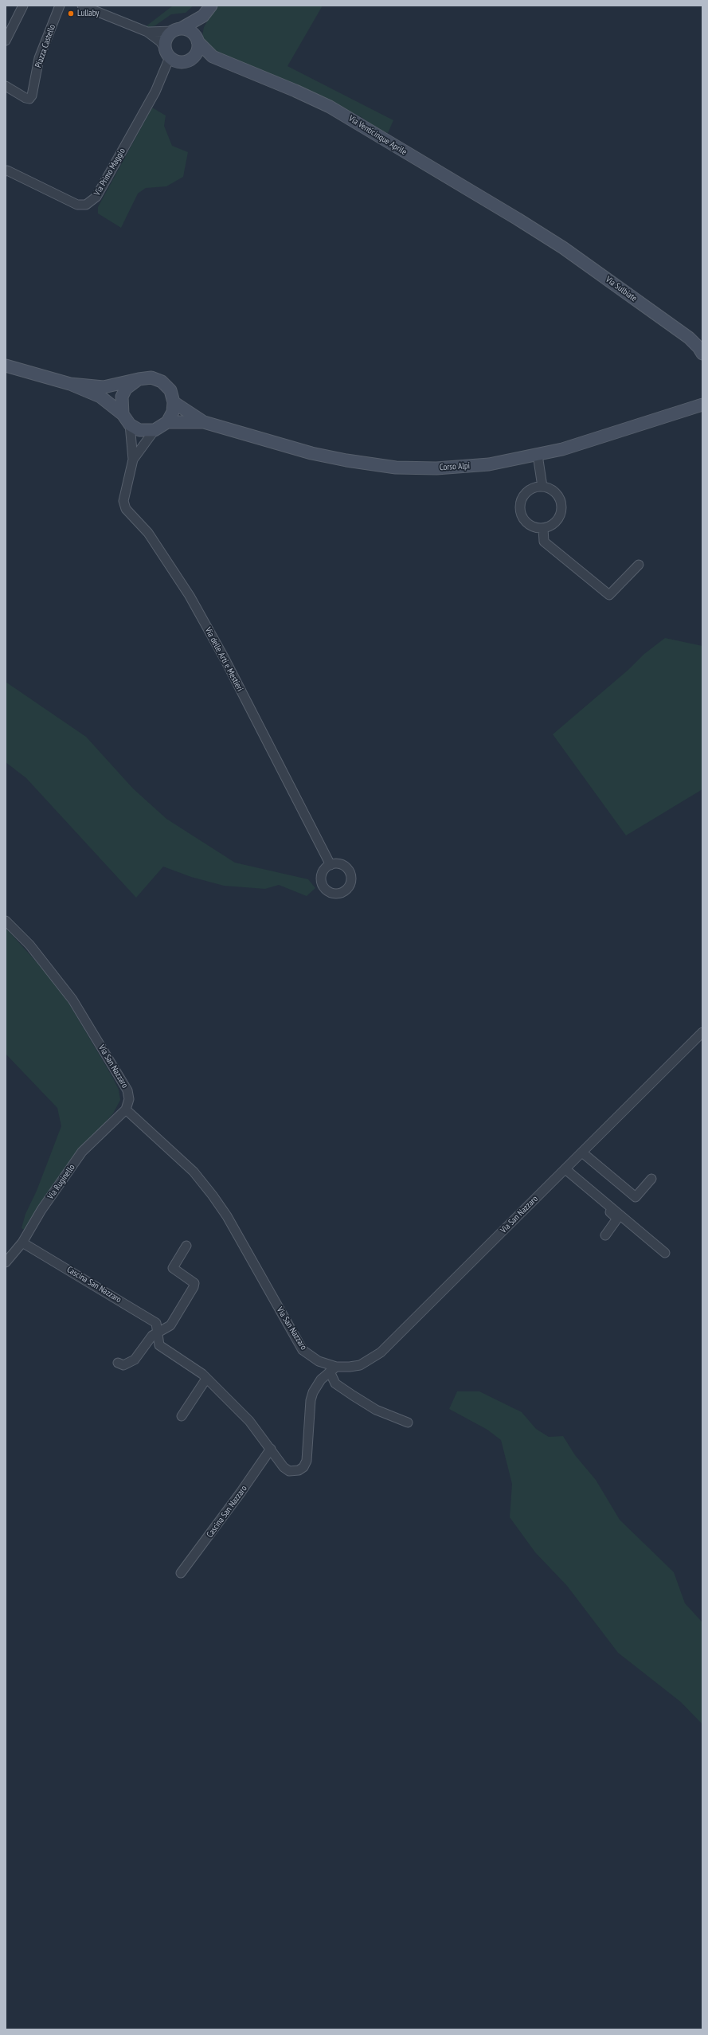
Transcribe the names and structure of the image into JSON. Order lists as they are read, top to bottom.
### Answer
{
  "streets": {
    "main road": ["Via Venticinque Aprile", "Via Sulbiate", "Corso Alpi"],
    "street": [
      "Piazza Castello",
      "Via Primo Maggio",
      "Via delle Arti e Mestieri",
      "Via San Nazzaro",
      "Via Ruginello",
      "Cascina San Nazzaro"
    ]
  },
  "crossings": [
    ["Via Venticinque Aprile", "Via Primo Maggio"],
    ["Via Venticinque Aprile", "Via Sulbiate"],
    ["Corso Alpi", "Via delle Arti e Mestieri"],
    ["Via San Nazzaro", "Via Ruginello"],
    ["Via Ruginello", "Cascina San Nazzaro"]
  ],
  "places": ["Lullaby"]
}
